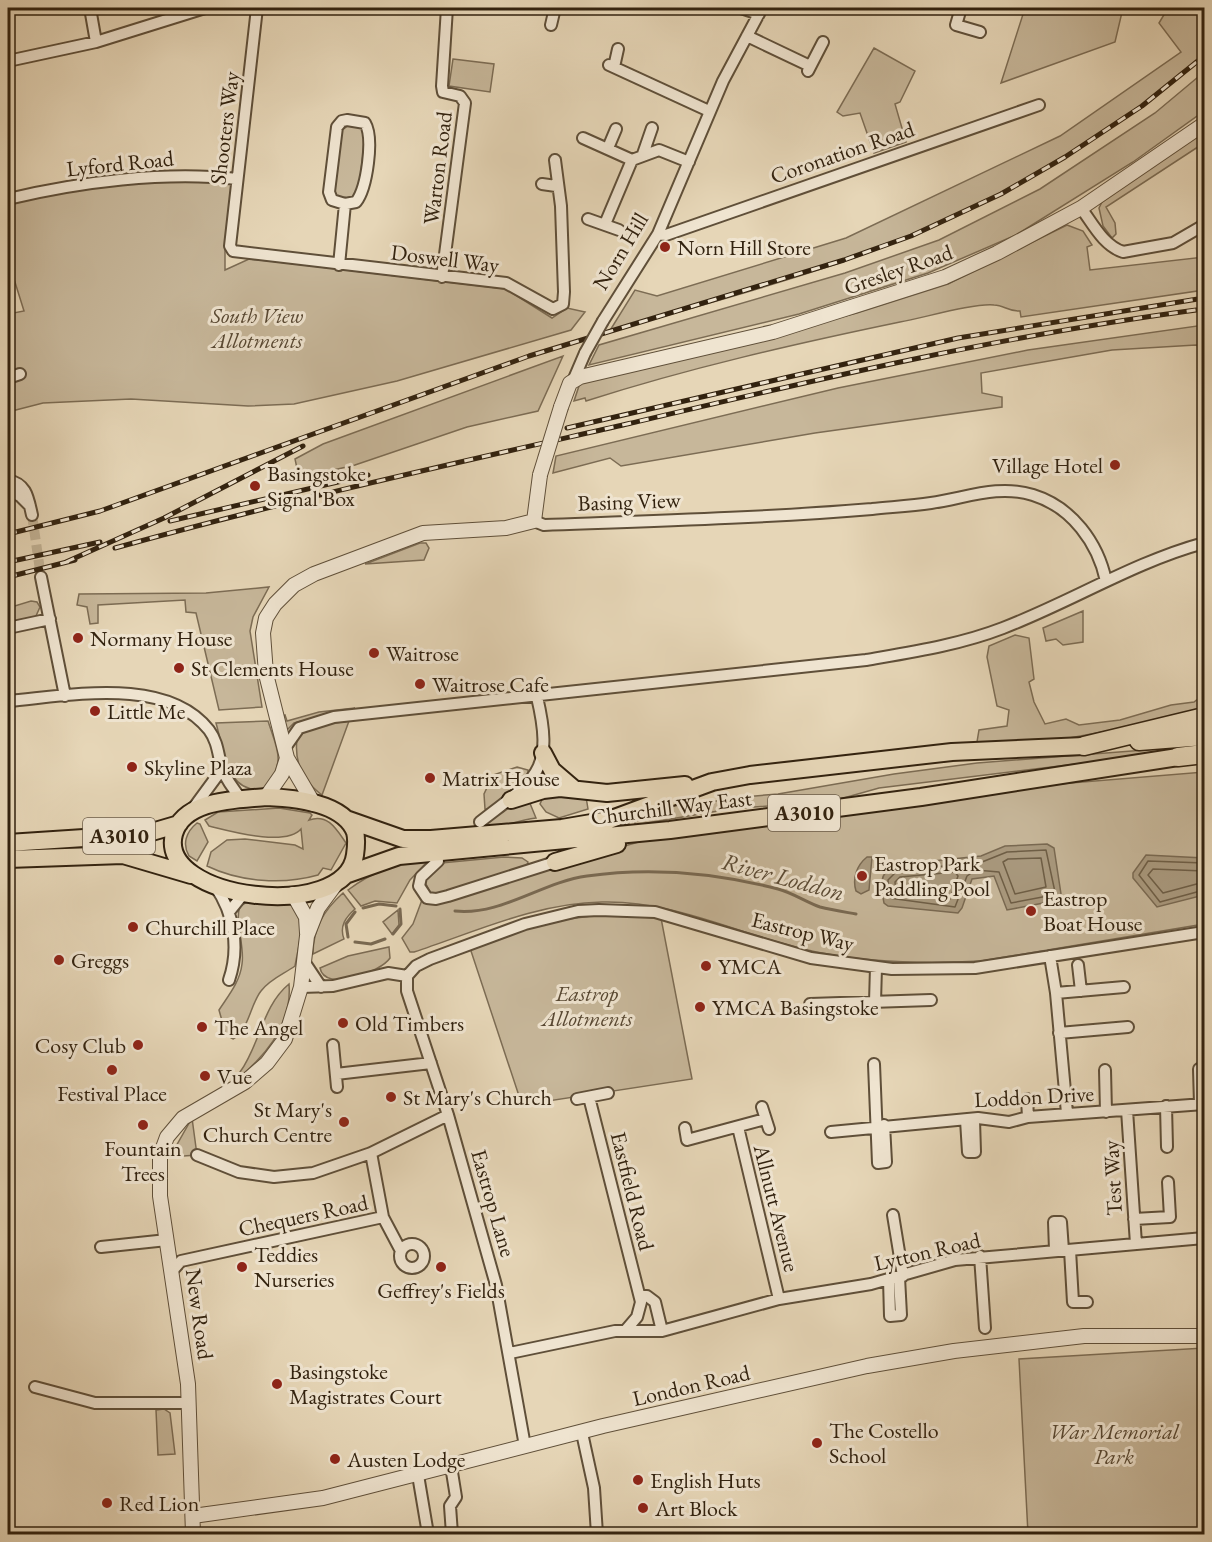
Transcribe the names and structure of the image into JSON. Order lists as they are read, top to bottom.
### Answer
{
  "streets": {
    "main road": ["Churchill Way East", "A3010"],
    "street": [
      "Shooters Way",
      "Coronation Road",
      "Lyford Road",
      "Warton Road",
      "Norn Hill",
      "Doswell Way",
      "Gresley Road",
      "Basing View",
      "Eastrop Way",
      "Loddon Drive",
      "Test Way",
      "Eastfield Road",
      "Eastrop Lane",
      "Allnutt Avenue",
      "Chequers Road",
      "Lytton Road",
      "New Road",
      "London Road"
    ]
  },
  "crossings": [
    ["Shooters Way", "Lyford Road"],
    ["Shooters Way", "Doswell Way"],
    ["Coronation Road", "Norn Hill"],
    ["Warton Road", "Doswell Way"],
    ["Norn Hill", "Gresley Road"],
    ["Norn Hill", "Basing View"],
    ["Basing View", "Churchill Way East"],
    ["Churchill Way East", "A3010"],
    ["Eastrop Way", "Eastrop Lane"],
    ["Loddon Drive", "Test Way"],
    ["Test Way", "Lytton Road"],
    ["Eastfield Road", "Lytton Road"],
    ["Eastrop Lane", "London Road"],
    ["Allnutt Avenue", "Lytton Road"],
    ["Chequers Road", "New Road"],
    ["New Road", "London Road"]
  ],
  "water": ["River Loddon"],
  "parks": ["South View Allotments", "Eastrop Allotments", "War Memorial Park"],
  "places": [
    "Norn Hill Store",
    "Village Hotel",
    "Basingstoke Signal Box",
    "Normany House",
    "Waitrose",
    "St Clements House",
    "Waitrose Cafe",
    "Little Me",
    "Skyline Plaza",
    "Matrix House",
    "Eastrop Park Paddling Pool",
    "Eastrop Boat House",
    "Churchill Place",
    "Greggs",
    "YMCA",
    "YMCA Basingstoke",
    "Old Timbers",
    "The Angel",
    "Cosy Club",
    "Festival Place",
    "Vue",
    "St Mary's Church",
    "St Mary's Church Centre",
    "Fountain Trees",
    "Teddies Nurseries",
    "Geffrey's Fields",
    "Basingstoke Magistrates Court",
    "The Costello School",
    "Austen Lodge",
    "English Huts",
    "Red Lion",
    "Art Block"
  ]
}
